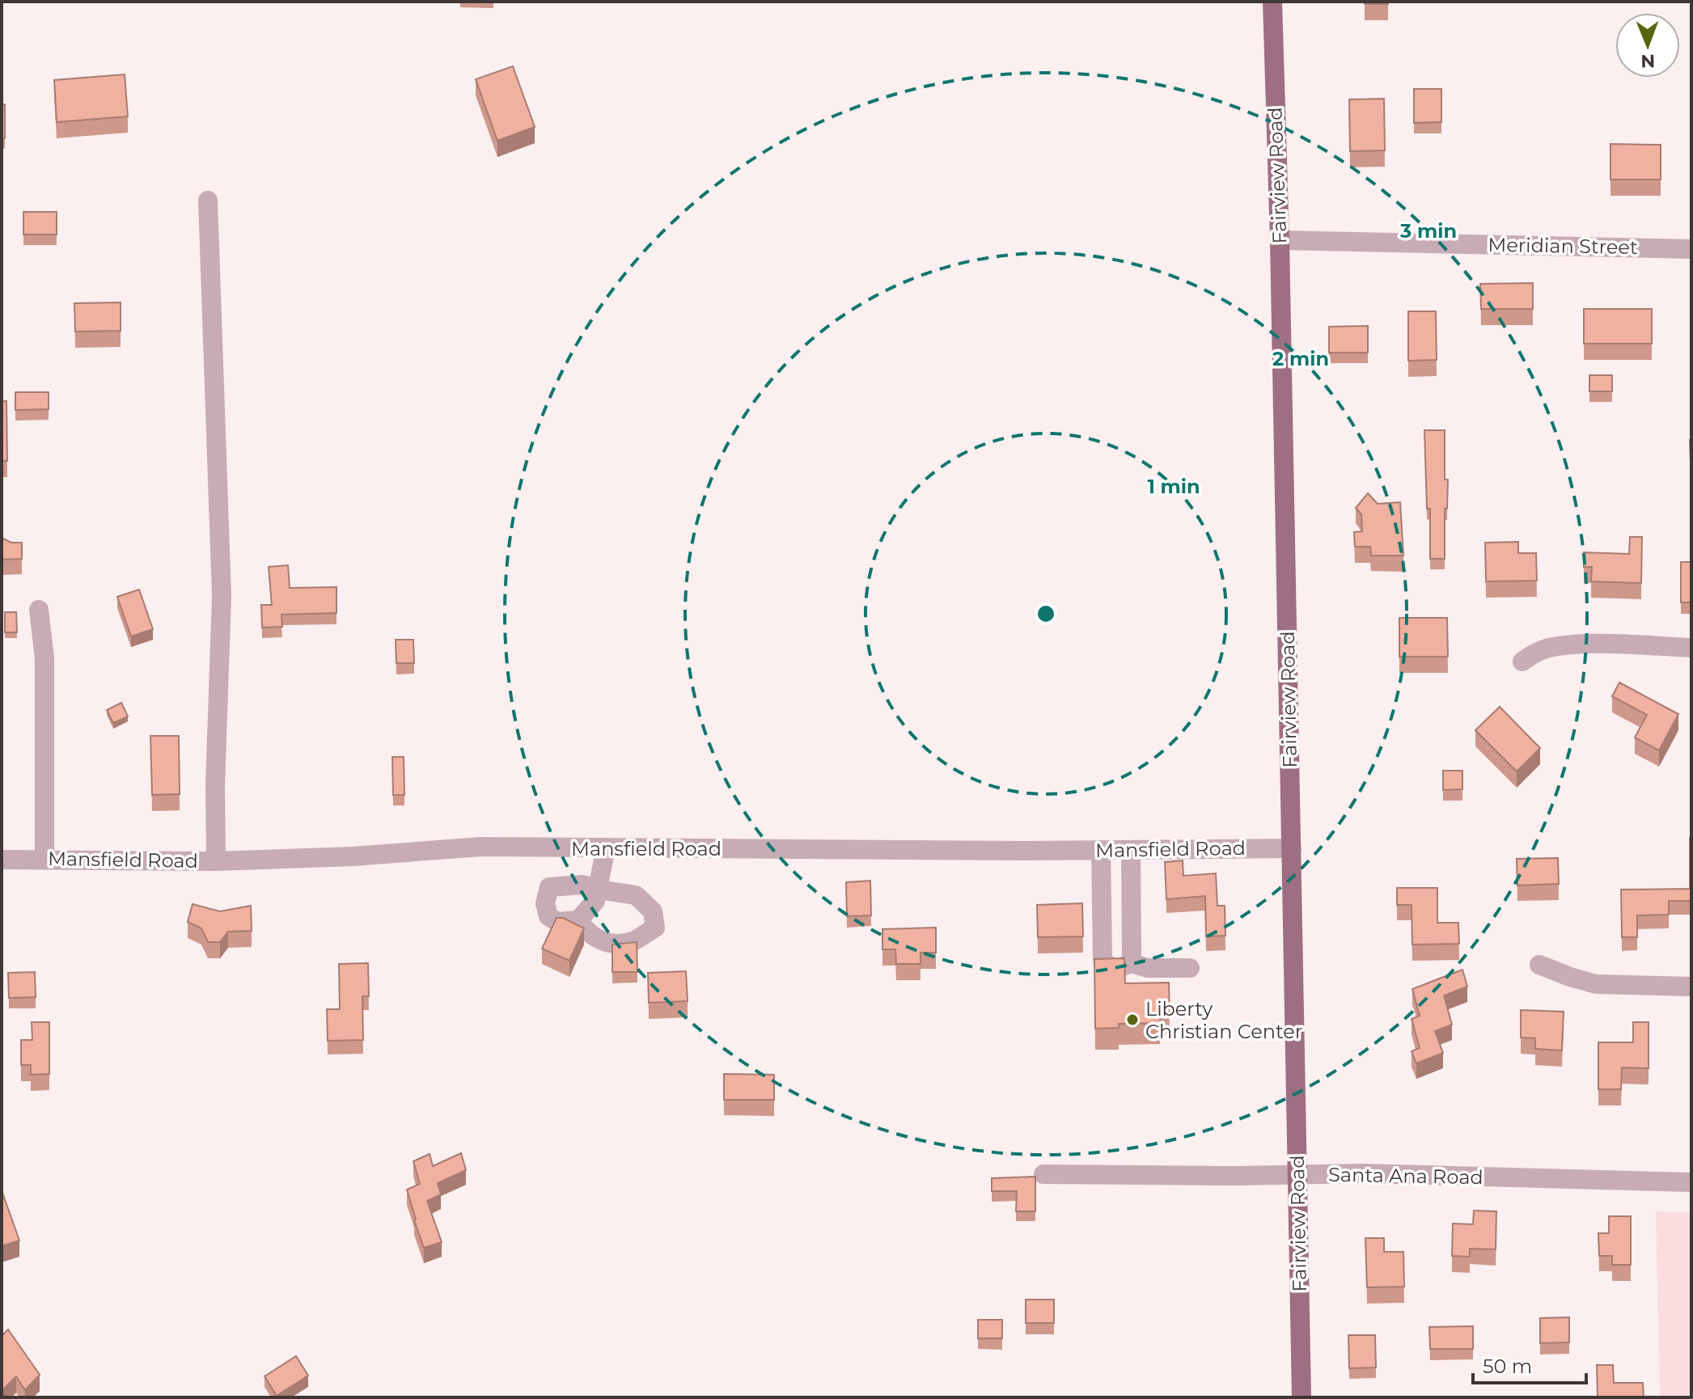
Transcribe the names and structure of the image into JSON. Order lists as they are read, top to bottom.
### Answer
{
  "streets": {
    "main road": ["Fairview Road"],
    "street": ["Meridian Street", "Mansfield Road", "Santa Ana Road"]
  },
  "crossings": [
    ["Fairview Road", "Meridian Street"],
    ["Fairview Road", "Mansfield Road"],
    ["Fairview Road", "Santa Ana Road"]
  ],
  "places": ["Liberty Christian Center"],
  "scale_bar": "50 m",
  "north": "bottom",
  "rings": ["3 min", "2 min", "1 min"]
}
